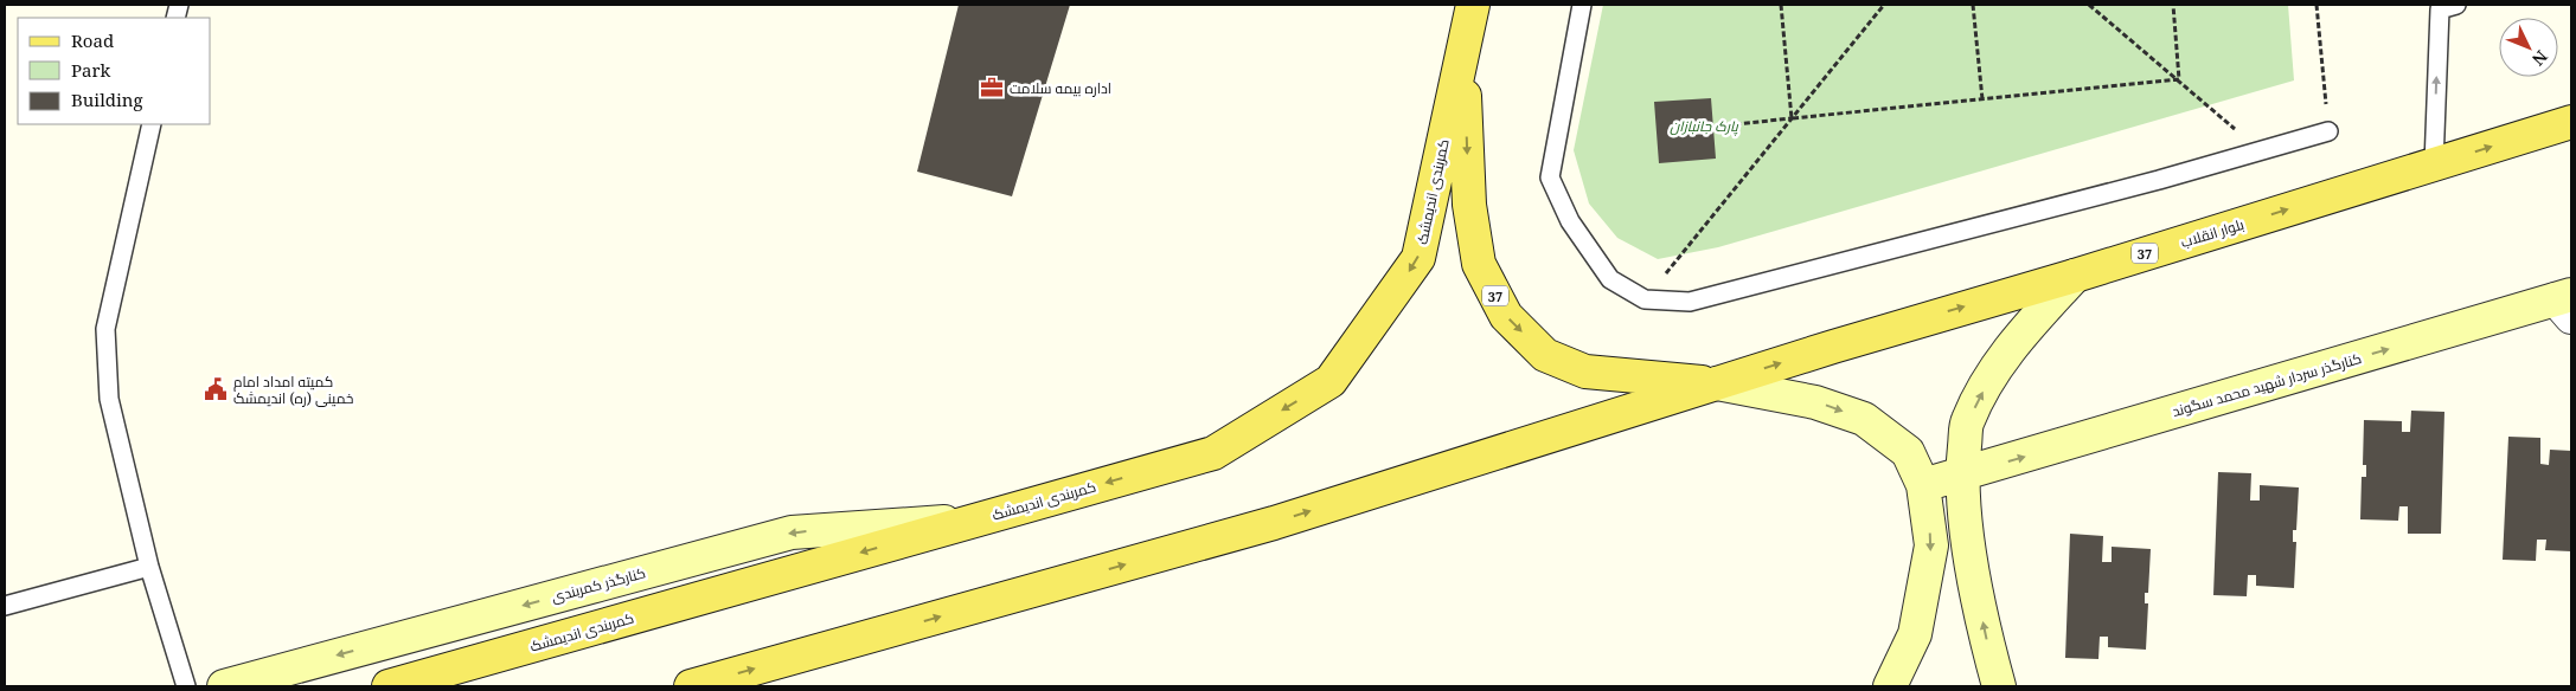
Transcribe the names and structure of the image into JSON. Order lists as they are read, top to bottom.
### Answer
{
  "streets": {
    "main road": ["کمربندی اندیمشک", "بلوار انقلاب", "37"],
    "street": ["کنارگذر سردار شهید محمد سگوند", "کنارگذر کمربندی"]
  },
  "crossings": [
    ["کمربندی اندیمشک", "37"],
    ["کمربندی اندیمشک", "کنارگذر کمربندی"],
    ["بلوار انقلاب", "37"]
  ],
  "one_way": ["بلوار انقلاب", "کنارگذر سردار شهید محمد سگوند", "کنارگذر کمربندی"],
  "parks": ["پارک جانبازان"],
  "places": {
    "office": ["اداره بیمه سلامت"],
    "public building": ["کمیته امداد امام خمینی (ره) اندیمشک"]
  },
  "legend": ["Road", "Park", "Building"],
  "north": "bottom right"
}
